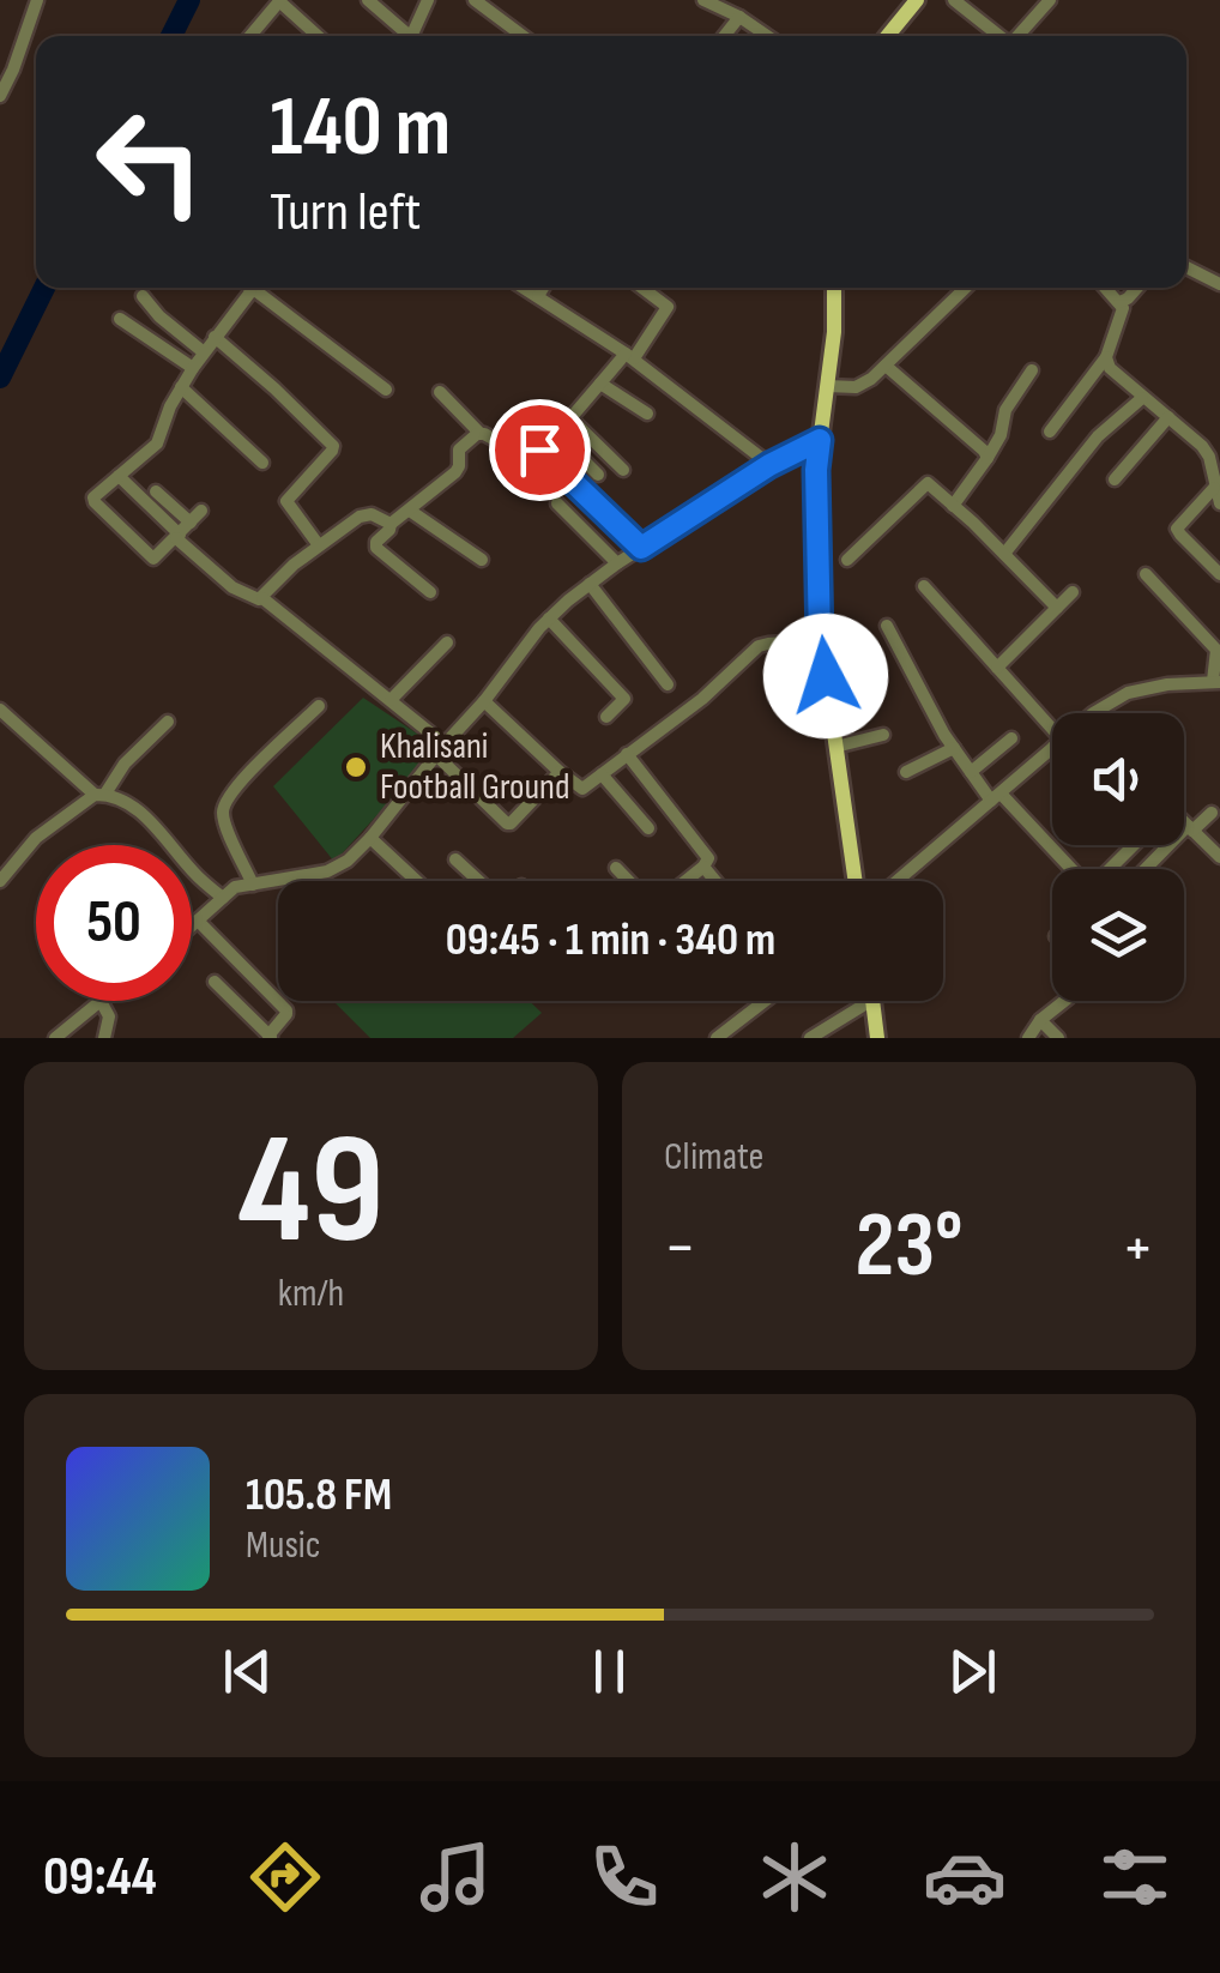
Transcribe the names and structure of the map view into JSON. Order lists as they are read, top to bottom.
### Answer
{
  "places": ["Khalisani Football Ground"],
  "page": {
    "turn": ["140 m", "Turn left"],
    "limit": "50",
    "trip": "09:45 · 1 min · 340 m",
    "tile": [
      ["49", "km/h"],
      "Climate"
    ],
    "heat": ["−", "23°", "+"],
    "song": ["105.8 FM", "Music"],
    "tabs": "09:44"
  }
}
